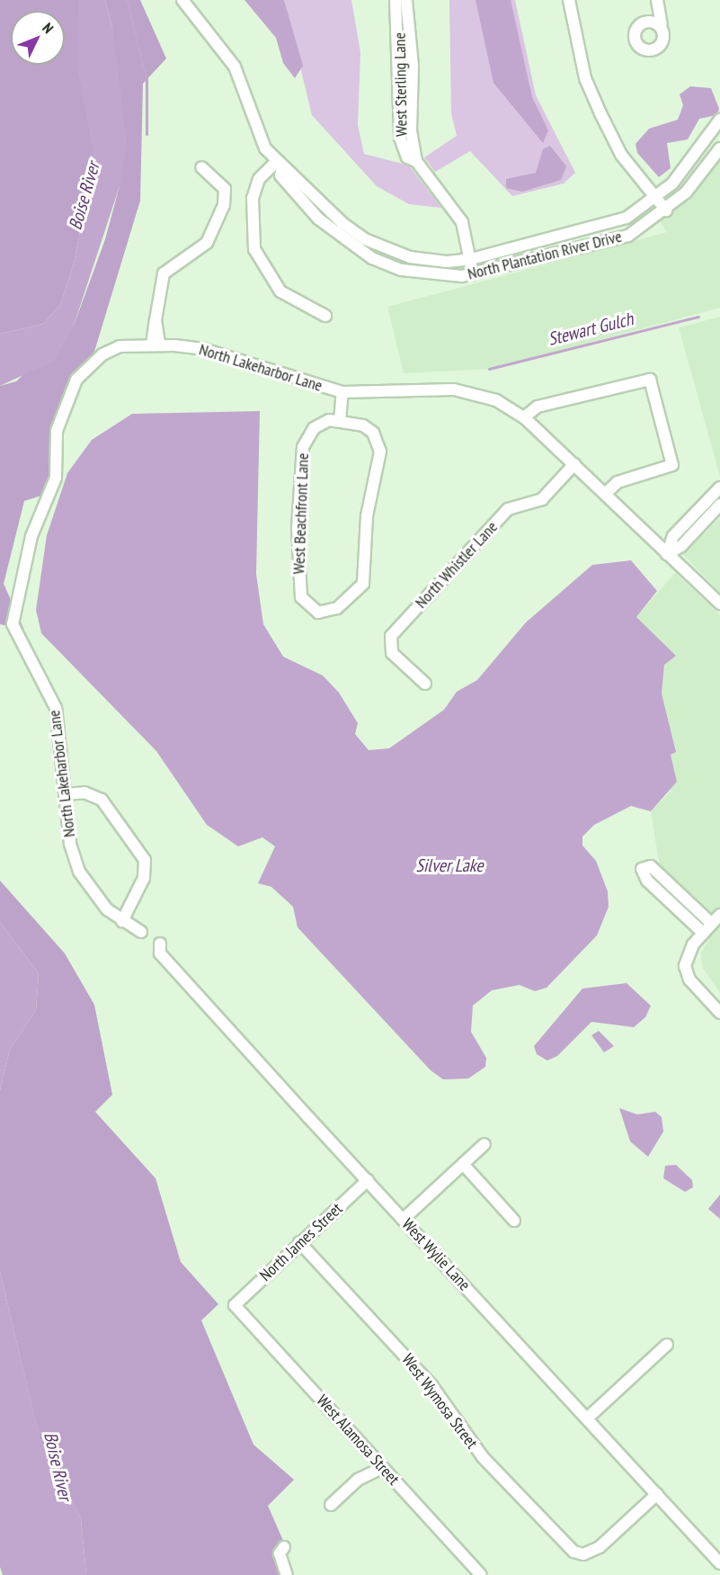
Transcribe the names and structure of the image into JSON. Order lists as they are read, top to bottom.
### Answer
{
  "streets": {
    "street": [
      "West Sterling Lane",
      "North Plantation River Drive",
      "North Lakeharbor Lane",
      "West Beachfront Lane",
      "North Whistler Lane",
      "North James Street",
      "West Wylie Lane",
      "West Wymosa Street",
      "West Alamosa Street"
    ]
  },
  "crossings": [
    ["West Sterling Lane", "North Plantation River Drive"],
    ["North Lakeharbor Lane", "North Whistler Lane"],
    ["North James Street", "West Wylie Lane"],
    ["North James Street", "West Wymosa Street"],
    ["North James Street", "West Alamosa Street"],
    ["West Wylie Lane", "West Wymosa Street"]
  ],
  "water": ["Boise River", "Stewart Gulch", "Silver Lake"],
  "north": "top right"
}
